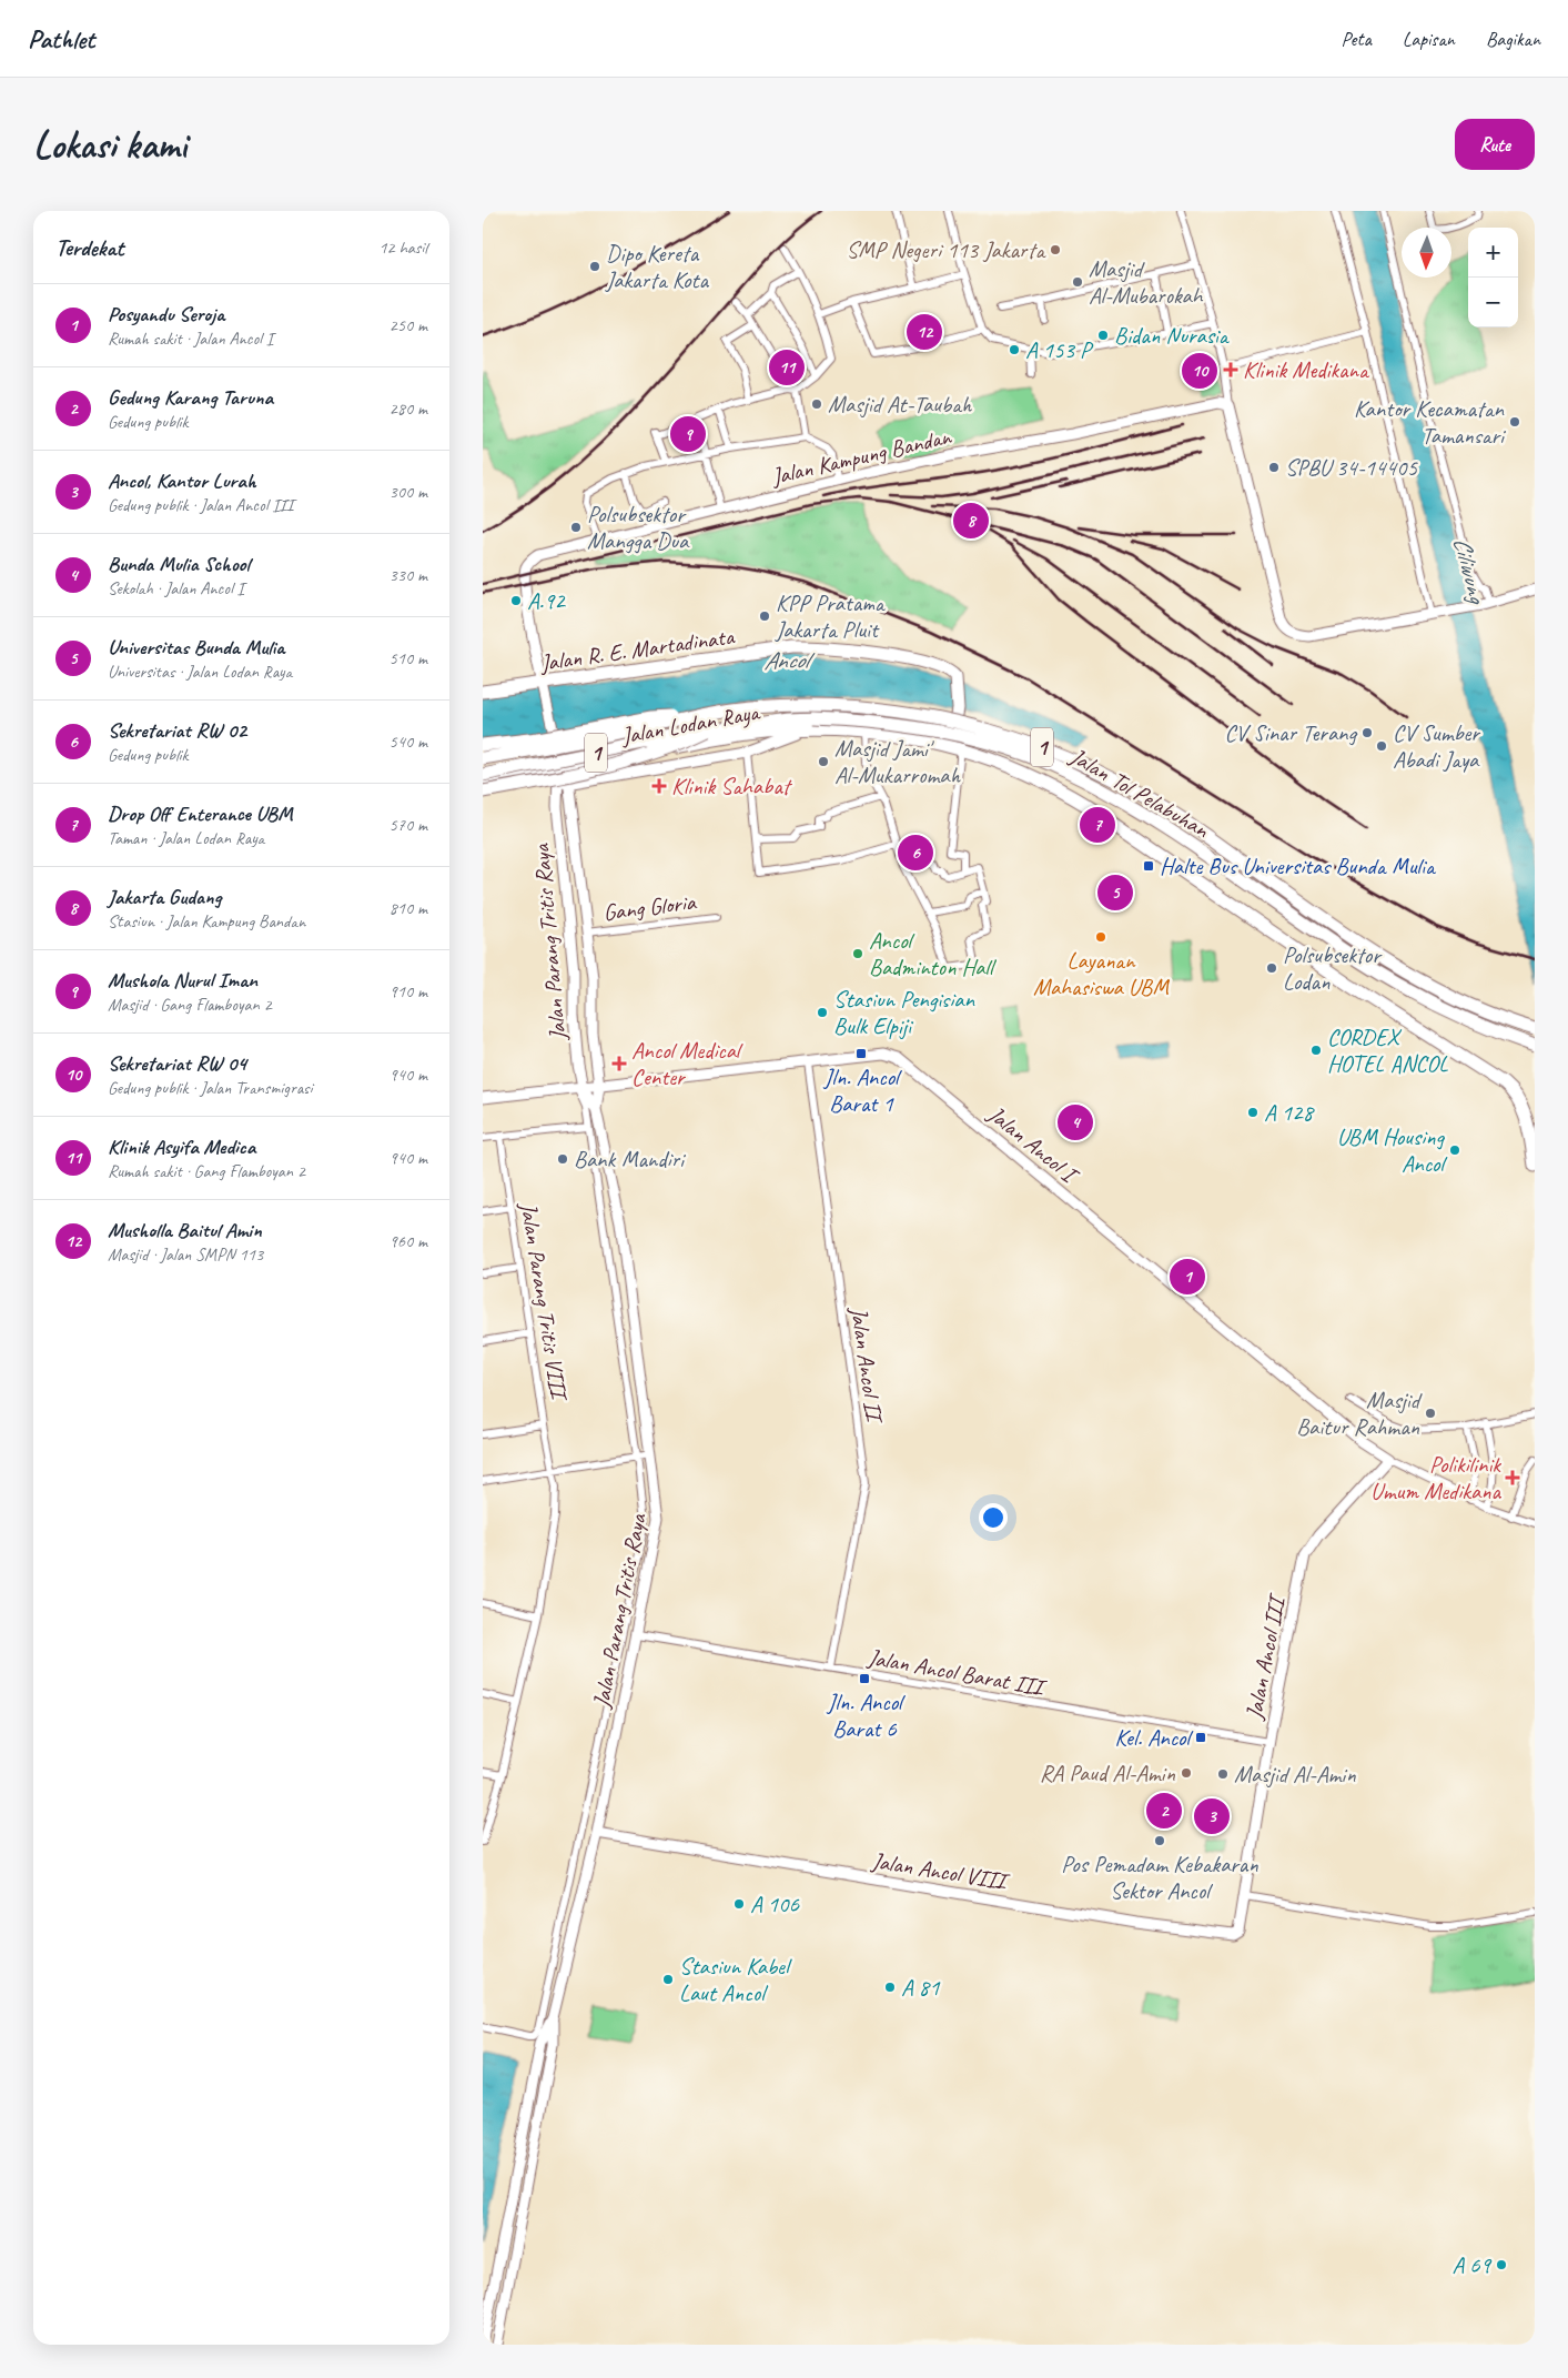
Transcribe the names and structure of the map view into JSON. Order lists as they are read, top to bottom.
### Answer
{
  "streets": {
    "highway": [
      "Jalan R. E. Martadinata",
      "Jalan Lodan Raya",
      "1",
      "Jalan Tol Pelabuhan"
    ],
    "street": [
      "Jalan Kampung Bandan",
      "Gang Gloria",
      "Jalan Parang Tritis Raya",
      "Jalan Ancol I",
      "Jalan Parang Tritis VIII",
      "Jalan Ancol II",
      "Jalan Ancol III",
      "Jalan Ancol Barat III",
      "Jalan Ancol VIII"
    ]
  },
  "crossings": [
    ["Jalan Kampung Bandan", "Jalan R. E. Martadinata"],
    ["Jalan Kampung Bandan", "Jalan Lodan Raya"],
    ["Jalan Kampung Bandan", "Jalan Parang Tritis Raya"],
    ["Jalan R. E. Martadinata", "Jalan Lodan Raya"],
    ["Jalan Lodan Raya", "Jalan Parang Tritis Raya"],
    ["Gang Gloria", "Jalan Parang Tritis Raya"],
    ["Jalan Parang Tritis Raya", "Jalan Ancol I"],
    ["Jalan Parang Tritis Raya", "Jalan Ancol Barat III"],
    ["Jalan Parang Tritis Raya", "Jalan Ancol VIII"],
    ["Jalan Ancol I", "Jalan Ancol II"],
    ["Jalan Ancol I", "Jalan Ancol III"],
    ["Jalan Ancol II", "Jalan Ancol Barat III"],
    ["Jalan Ancol III", "Jalan Ancol Barat III"],
    ["Jalan Ancol III", "Jalan Ancol VIII"]
  ],
  "water": ["Ciliwung", "Ancol"],
  "places": {
    "other": [
      "SMP Negeri 113 Jakarta",
      "Dipo Kereta Jakarta Kota",
      "Masjid Al-Mubarokah",
      "Bidan Nurasia",
      "A 153 P",
      "Masjid At-Taubah",
      "Kantor Kecamatan Tamansari",
      "SPBU 34-14405",
      "Polsubsektor Mangga Dua",
      "A.92",
      "KPP Pratama Jakarta Pluit",
      "CV Sinar Terang",
      "CV Sumber Abadi Jaya",
      "Masjid Jami' Al-Mukarromah",
      "Layanan Mahasiswa UBM",
      "Ancol Badminton Hall",
      "Polsubsektor Lodan",
      "Stasiun Pengisian Bulk Elpiji",
      "CORDEX HOTEL ANCOL",
      "A 128",
      "UBM Housing Ancol",
      "Bank Mandiri",
      "Masjid Baitur Rahman",
      "RA Paud Al-Amin",
      "Masjid Al-Amin",
      "Pos Pemadam Kebakaran Sektor Ancol",
      "A 106",
      "Stasiun Kabel Laut Ancol",
      "A 81",
      "A 69"
    ],
    "health": [
      "Klinik Medikana",
      "Klinik Sahabat",
      "Ancol Medical Center",
      "Polikilinik Umum Medikana"
    ],
    "transit": [
      "Halte Bus Universitas Bunda Mulia",
      "Jln. Ancol Barat 1",
      "Jln. Ancol Barat 6",
      "Kel. Ancol"
    ]
  },
  "north": "bottom",
  "page": {
    "header": "Pathlet",
    "nav": ["Peta", "Lapisan", "Bagikan"],
    "buttons": "Rute",
    "title": "Lokasi kami",
    "heading": ["Terdekat", "12 hasil"],
    "map_buttons": ["+", "−"],
    "list": [
      {
        "mark": "1",
        "name": "Posyandu Seroja",
        "note": "Rumah sakit · Jalan Ancol I",
        "value": "250 m"
      },
      {
        "mark": "2",
        "name": "Gedung Karang Taruna",
        "note": "Gedung publik",
        "value": "280 m"
      },
      {
        "mark": "3",
        "name": "Ancol, Kantor Lurah",
        "note": "Gedung publik · Jalan Ancol III",
        "value": "300 m"
      },
      {
        "mark": "4",
        "name": "Bunda Mulia School",
        "note": "Sekolah · Jalan Ancol I",
        "value": "330 m"
      },
      {
        "mark": "5",
        "name": "Universitas Bunda Mulia",
        "note": "Universitas · Jalan Lodan Raya",
        "value": "510 m"
      },
      {
        "mark": "6",
        "name": "Sekretariat RW 02",
        "note": "Gedung publik",
        "value": "540 m"
      },
      {
        "mark": "7",
        "name": "Drop Off Enterance UBM",
        "note": "Taman · Jalan Lodan Raya",
        "value": "570 m"
      },
      {
        "mark": "8",
        "name": "Jakarta Gudang",
        "note": "Stasiun · Jalan Kampung Bandan",
        "value": "810 m"
      },
      {
        "mark": "9",
        "name": "Mushola Nurul Iman",
        "note": "Masjid · Gang Flamboyan 2",
        "value": "910 m"
      },
      {
        "mark": "10",
        "name": "Sekretariat RW 04",
        "note": "Gedung publik · Jalan Transmigrasi",
        "value": "940 m"
      },
      {
        "mark": "11",
        "name": "Klinik Asyifa Medica",
        "note": "Rumah sakit · Gang Flamboyan 2",
        "value": "940 m"
      },
      {
        "mark": "12",
        "name": "Musholla Baitul Amin",
        "note": "Masjid · Jalan SMPN 113",
        "value": "960 m"
      }
    ],
    "pins": [
      "12",
      "11",
      "10",
      "9",
      "8",
      "7",
      "6",
      "5",
      "4",
      "1",
      "2",
      "3"
    ]
  }
}
